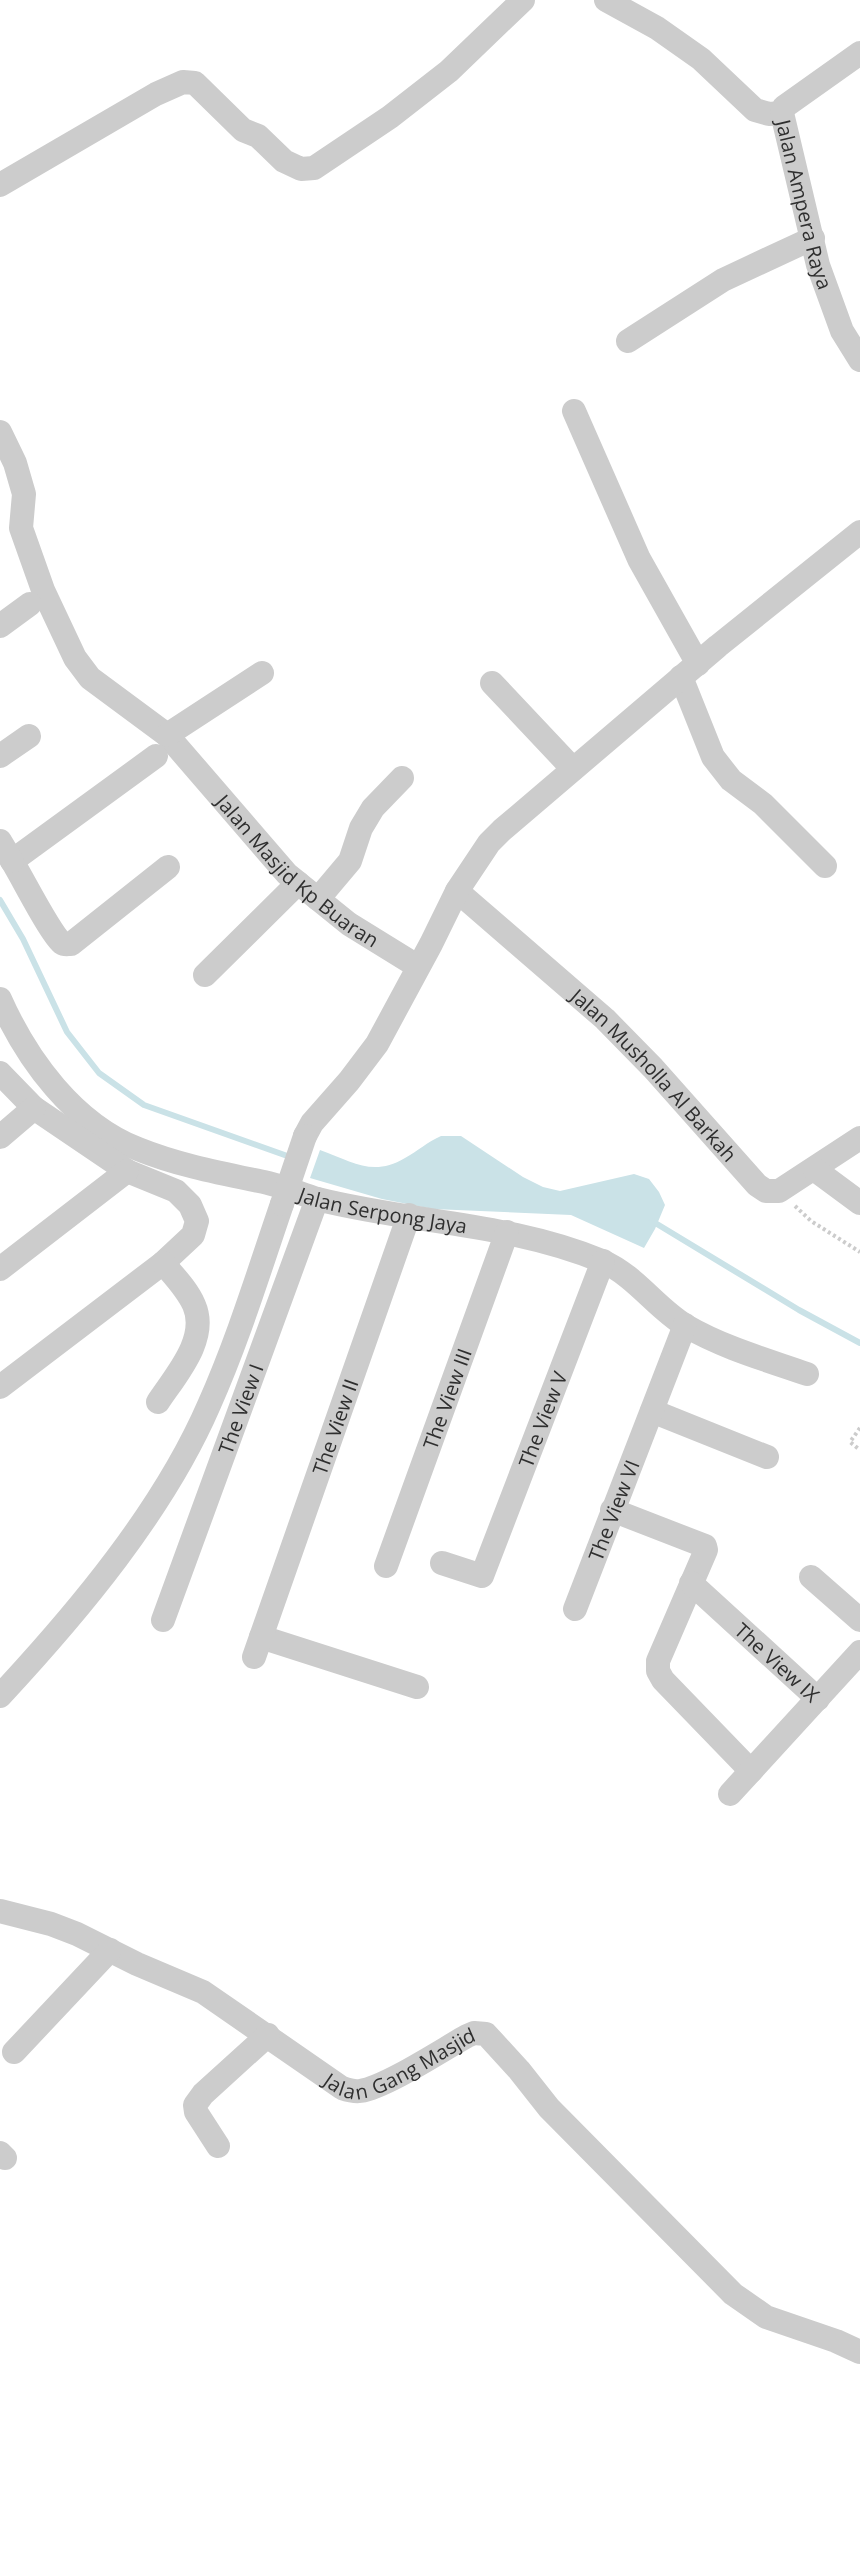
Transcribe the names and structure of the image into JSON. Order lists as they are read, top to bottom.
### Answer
{
  "streets": {
    "street": [
      "Jalan Ampera Raya",
      "Jalan Masjid Kp Buaran",
      "Jalan Musholla Al Barkah",
      "Jalan Serpong Jaya",
      "The View III",
      "The View I",
      "The View V",
      "The View II",
      "The View VI",
      "The View IX",
      "Jalan Gang Masjid"
    ]
  },
  "crossings": [
    ["Jalan Serpong Jaya", "The View III"],
    ["Jalan Serpong Jaya", "The View I"],
    ["Jalan Serpong Jaya", "The View V"],
    ["Jalan Serpong Jaya", "The View II"],
    ["Jalan Serpong Jaya", "The View VI"]
  ]
}
